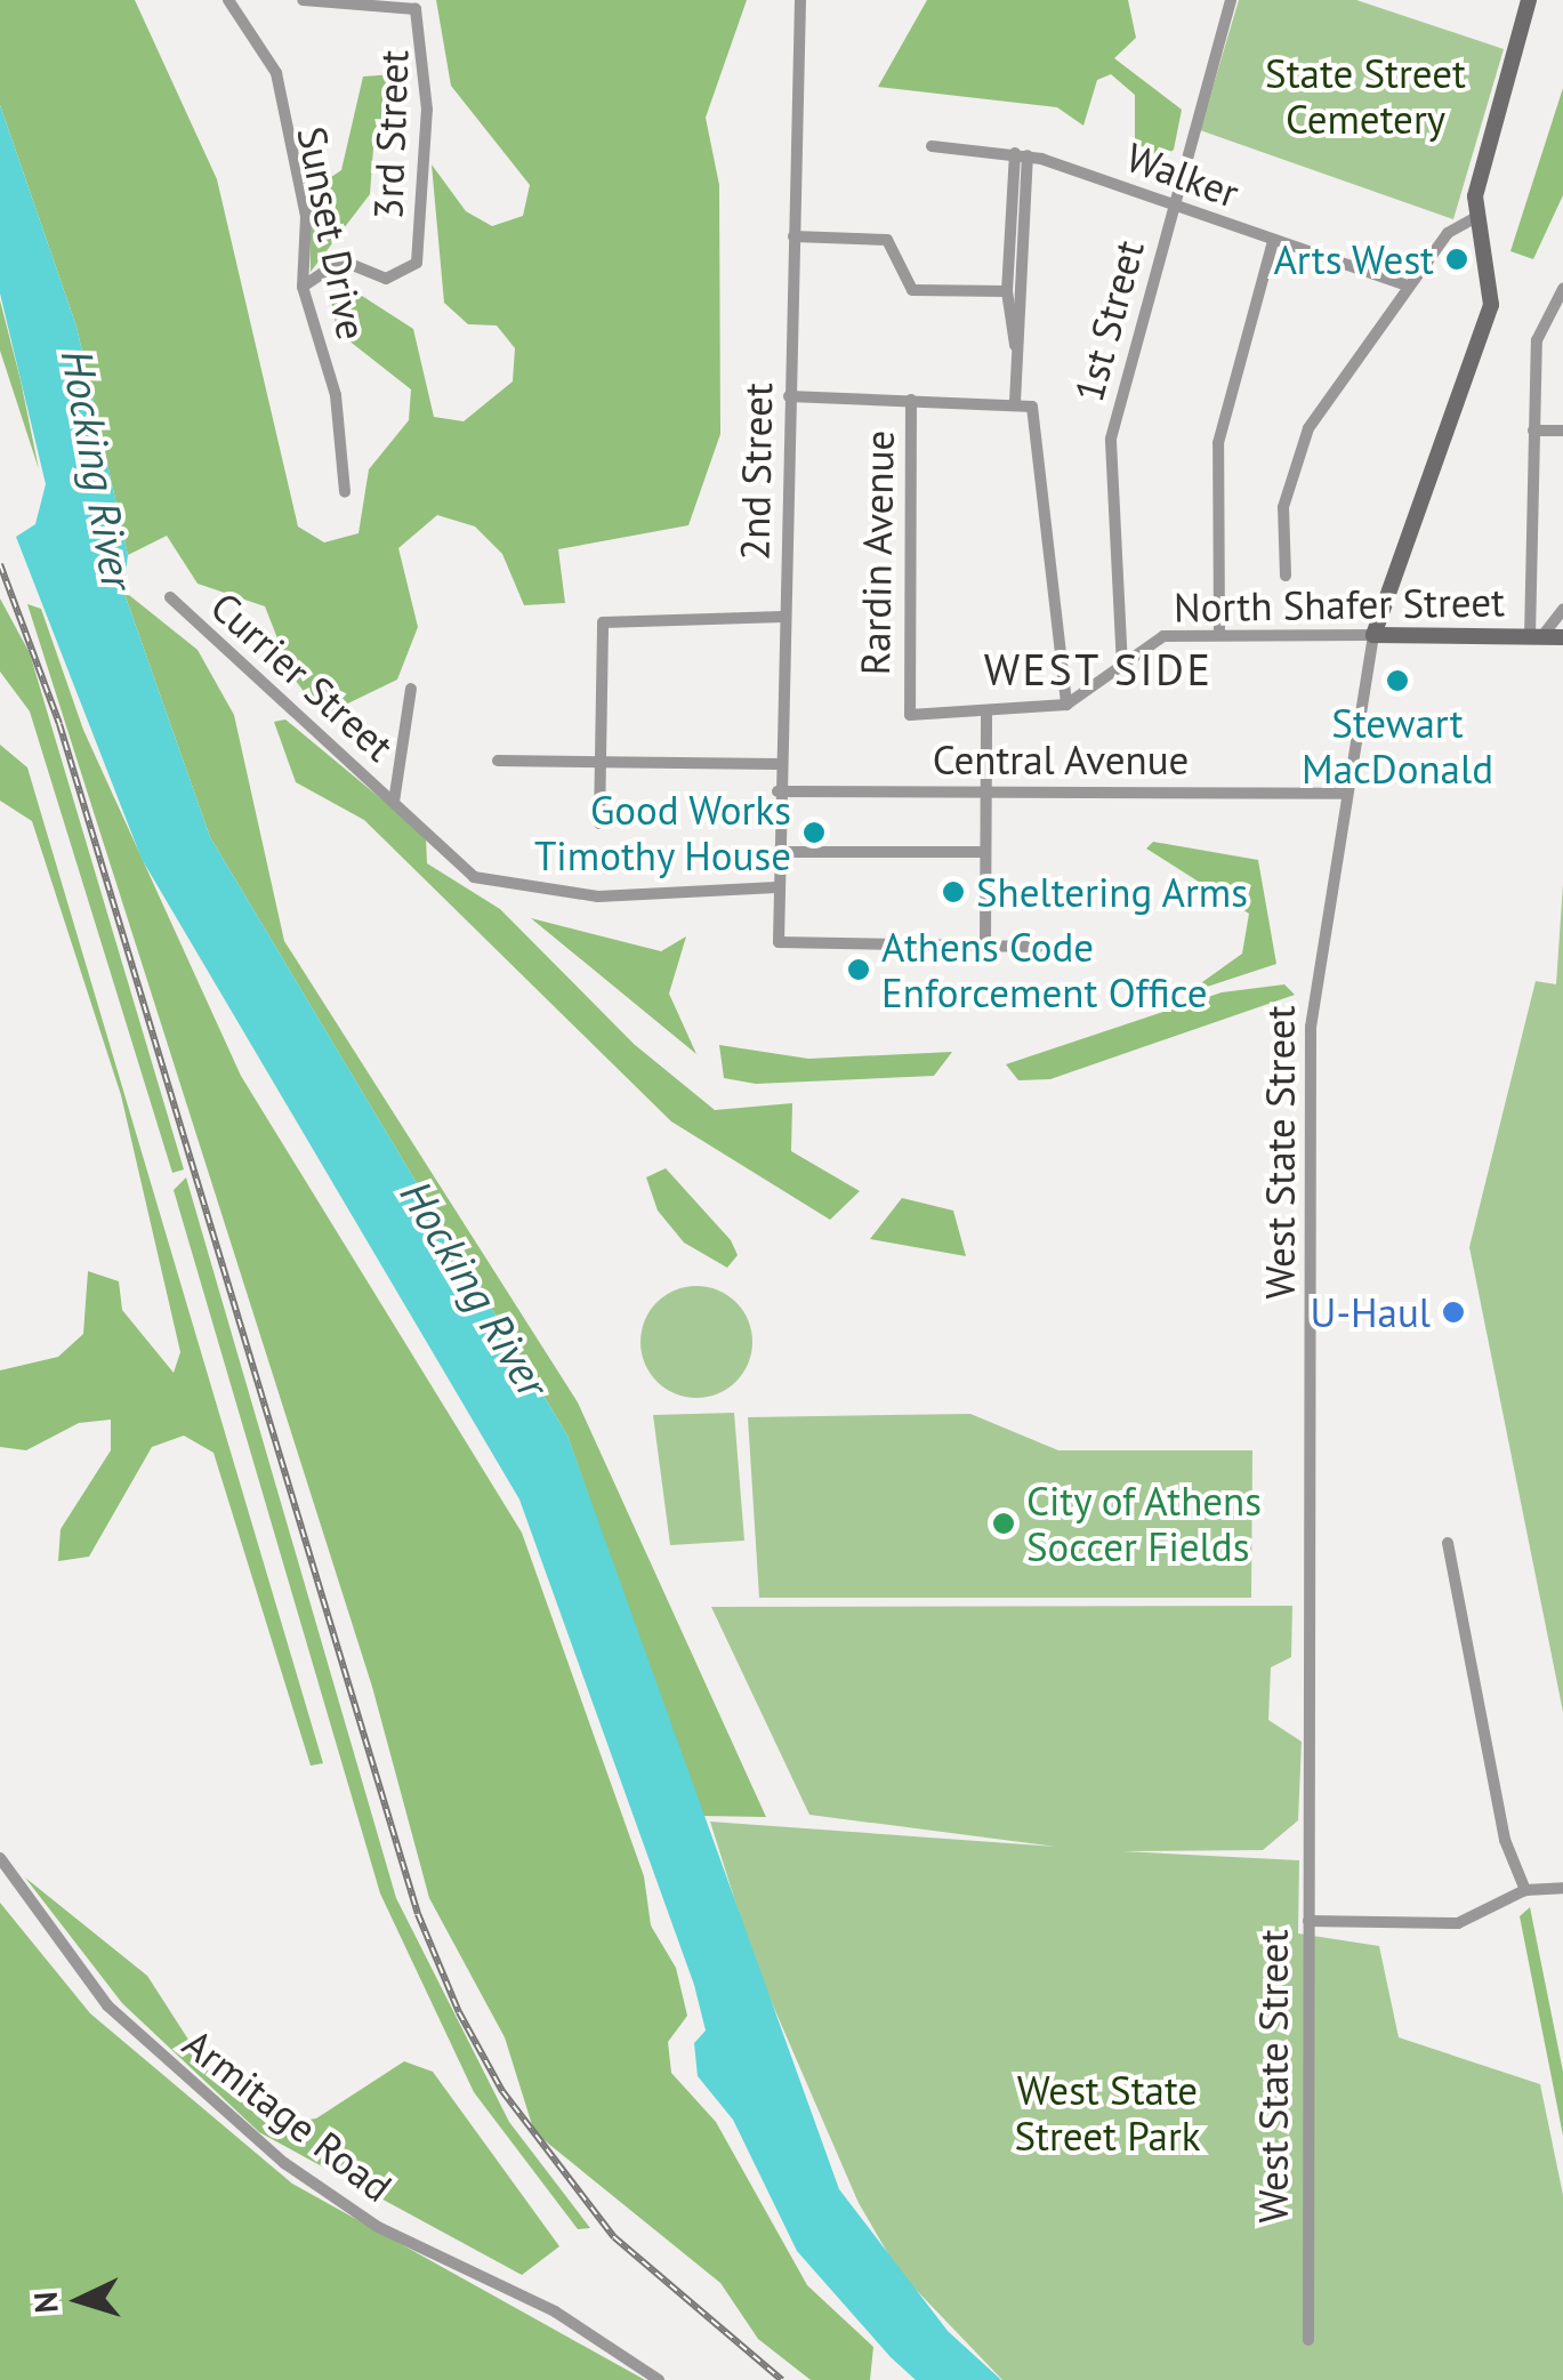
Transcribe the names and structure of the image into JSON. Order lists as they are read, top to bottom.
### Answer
{
  "streets": {
    "street": [
      "3rd Street",
      "Walker",
      "Sunset Drive",
      "1st Street",
      "2nd Street",
      "Rardin Avenue",
      "North Shafer Street",
      "Currier Street",
      "Central Avenue",
      "West State Street",
      "Armitage Road"
    ]
  },
  "crossings": [
    ["3rd Street", "Sunset Drive"],
    ["Walker", "1st Street"],
    ["1st Street", "North Shafer Street"],
    ["2nd Street", "Currier Street"],
    ["2nd Street", "Central Avenue"],
    ["Rardin Avenue", "North Shafer Street"],
    ["North Shafer Street", "West State Street"],
    ["Central Avenue", "West State Street"]
  ],
  "districts": ["WEST SIDE"],
  "water": ["Hocking River"],
  "parks": ["State Street Cemetery", "West State Street Park"],
  "places": [
    "Arts West",
    "Stewart MacDonald",
    "Good Works Timothy House",
    "Sheltering Arms",
    "Athens Code Enforcement Office",
    "U-Haul",
    "City of Athens Soccer Fields"
  ],
  "north": "left"
}
